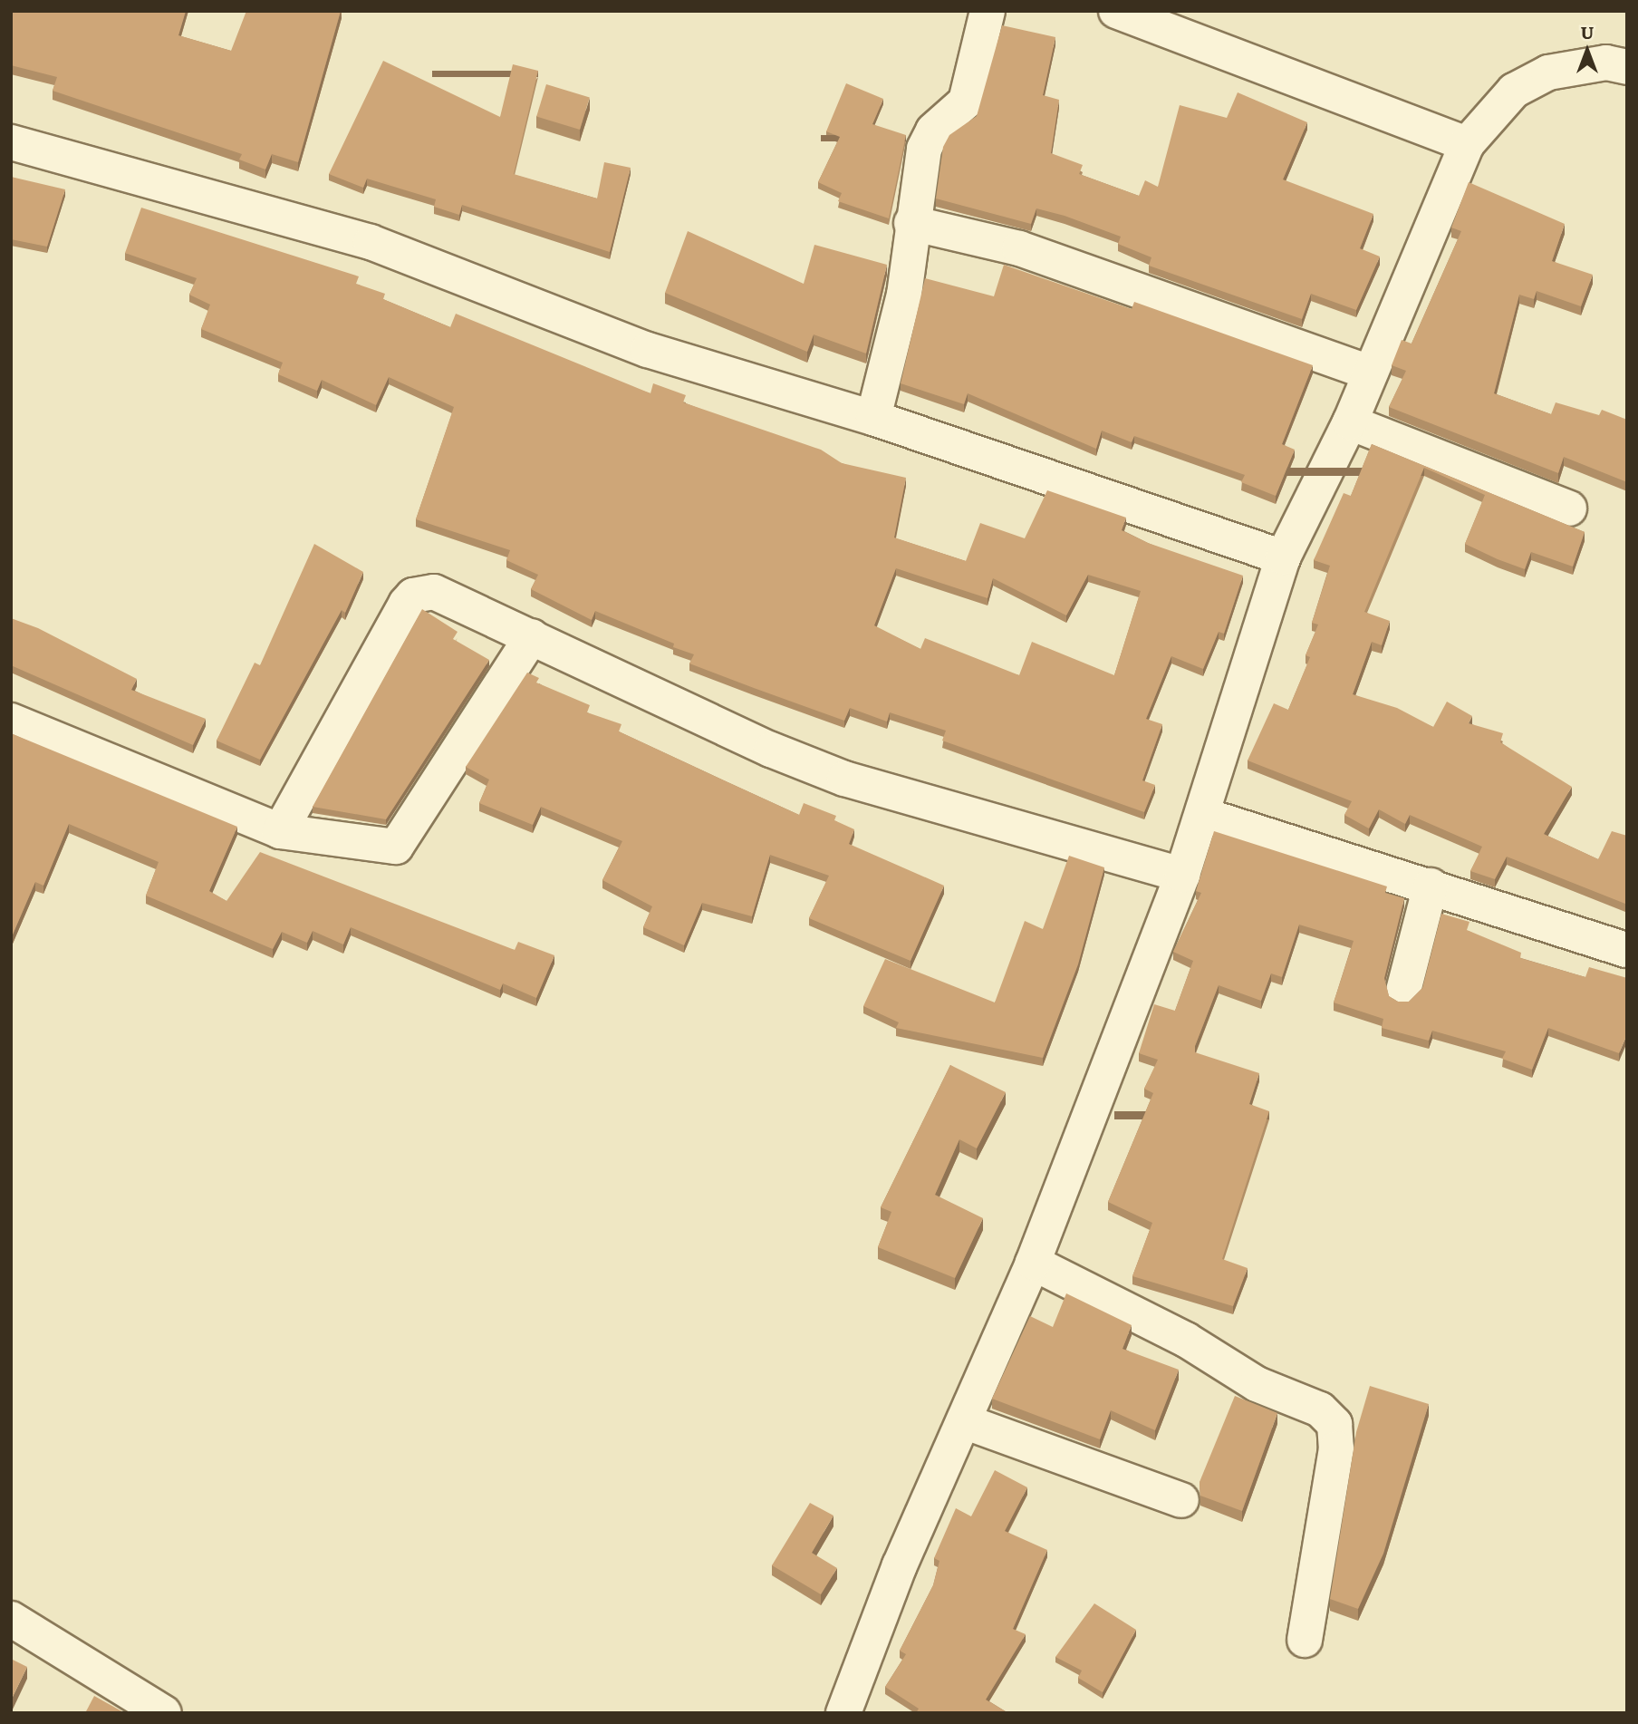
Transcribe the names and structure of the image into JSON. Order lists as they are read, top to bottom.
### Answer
{
  "north": "top"
}
